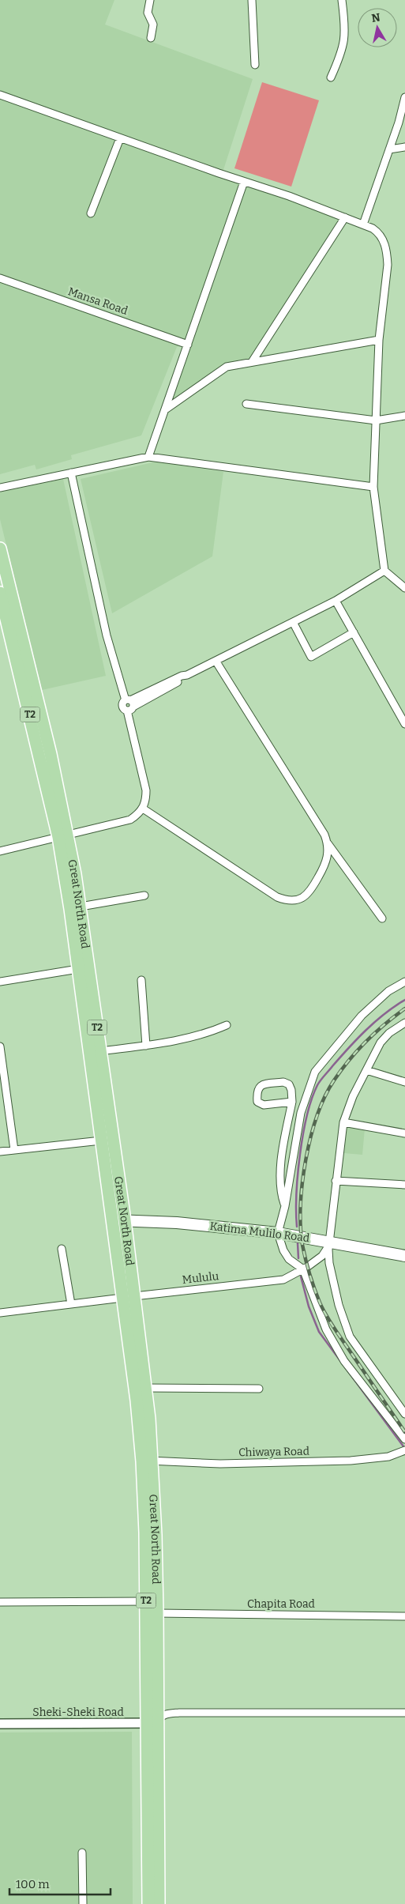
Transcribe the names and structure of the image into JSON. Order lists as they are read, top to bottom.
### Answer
{
  "streets": {
    "main road": ["T2", "Great North Road", "Katima Mulilo Road"],
    "street": [
      "Mansa Road",
      "Mululu",
      "Chiwaya Road",
      "Chapita Road",
      "Sheki-Sheki Road"
    ]
  },
  "crossings": [
    ["Great North Road", "Katima Mulilo Road"],
    ["Great North Road", "Mululu"],
    ["Great North Road", "Chiwaya Road"],
    ["Great North Road", "Chapita Road"],
    ["Great North Road", "Sheki-Sheki Road"],
    ["Katima Mulilo Road", "Mululu"]
  ],
  "scale_bar": "100 m",
  "north": "top"
}
